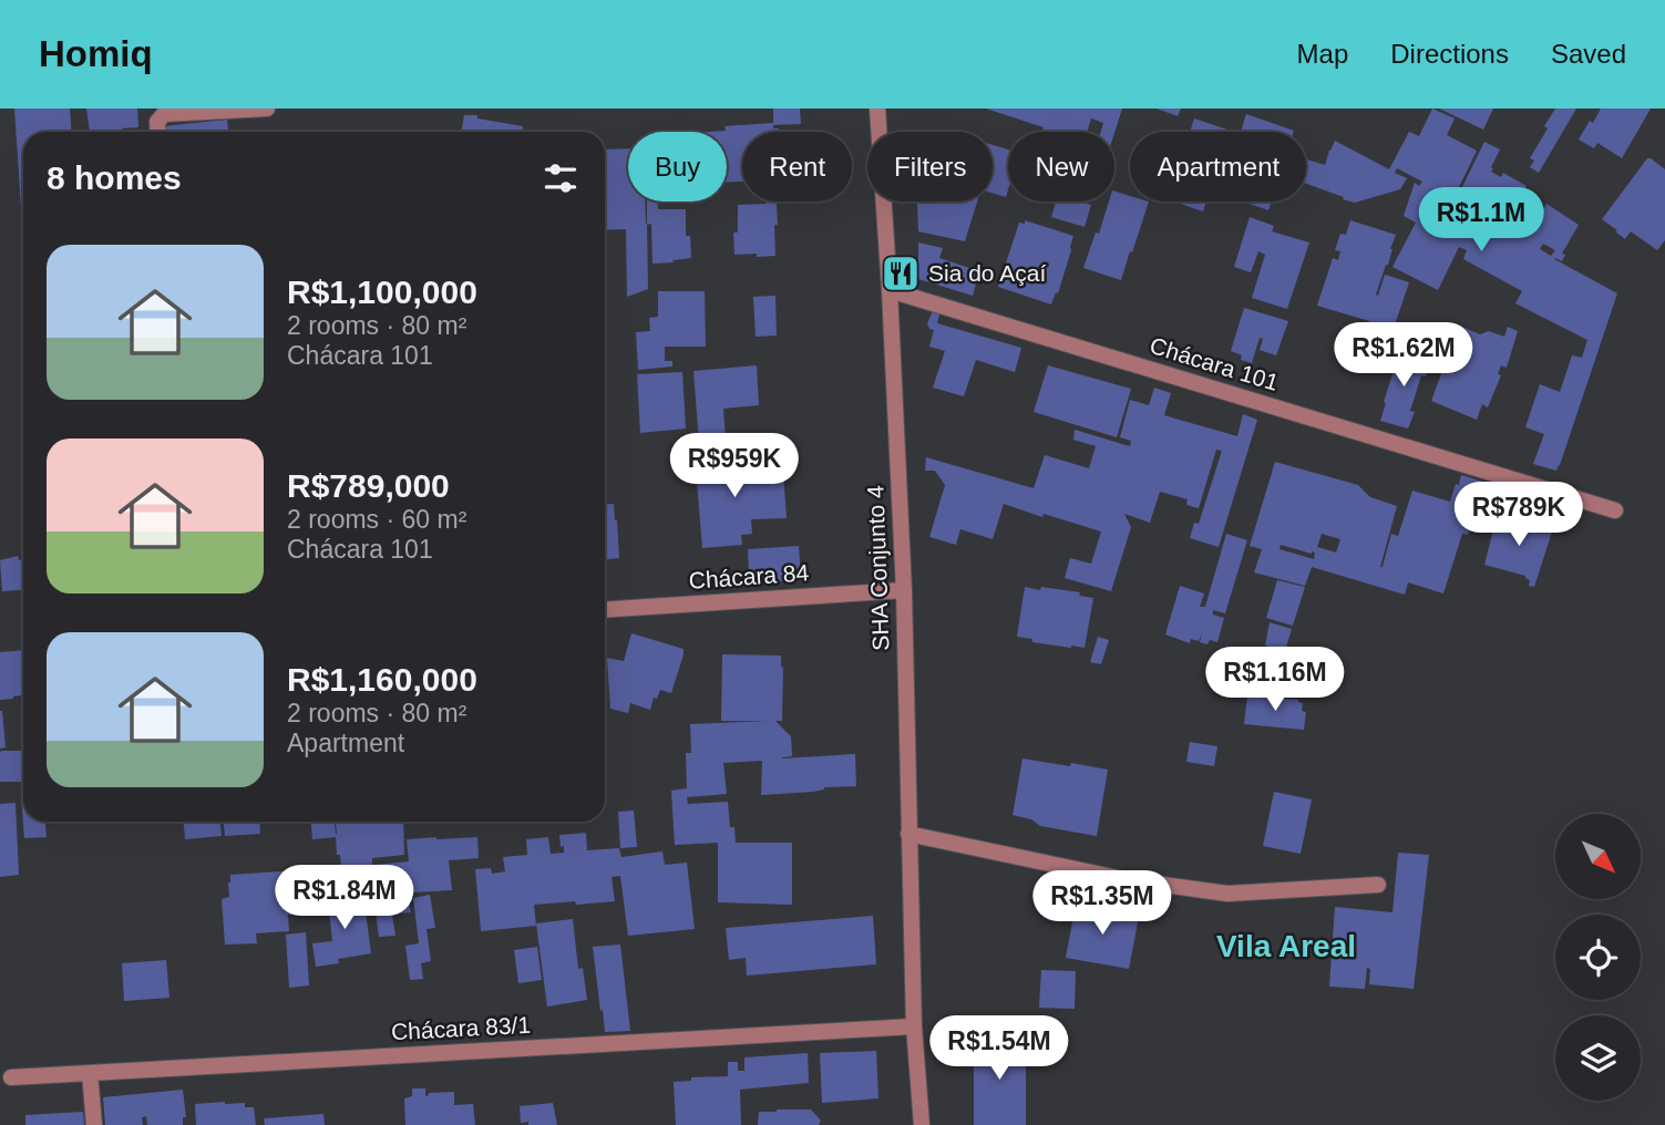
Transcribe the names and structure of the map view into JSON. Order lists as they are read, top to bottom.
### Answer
{
  "streets": {
    "street": [
      "Chácara 101",
      "SHA Conjunto 4",
      "Chácara 84",
      "Chácara 83/1"
    ]
  },
  "crossings": [
    ["Chácara 101", "SHA Conjunto 4"],
    ["SHA Conjunto 4", "Chácara 84"],
    ["SHA Conjunto 4", "Chácara 83/1"]
  ],
  "districts": ["Vila Areal"],
  "places": {
    "restaurant": ["Sia do Açaí"]
  },
  "north": "bottom right",
  "page": {
    "header": "Homiq",
    "nav": ["Map", "Directions", "Saved"],
    "chip": [
      "Buy",
      "Rent",
      "Filters",
      "New",
      "Apartment"
    ],
    "heading": "8 homes",
    "price": [
      "R$1.1M",
      "R$1.62M",
      "R$959K",
      "R$789K",
      "R$1.16M",
      "R$1.84M",
      "R$1.35M",
      "R$1.54M"
    ],
    "list": [
      {
        "name": "R$1,100,000",
        "note": "2 rooms · 80 m² · Chácara 101"
      },
      {
        "name": "R$789,000",
        "note": "2 rooms · 60 m² · Chácara 101"
      },
      {
        "name": "R$1,160,000",
        "note": "2 rooms · 80 m² · Apartment"
      }
    ]
  }
}
